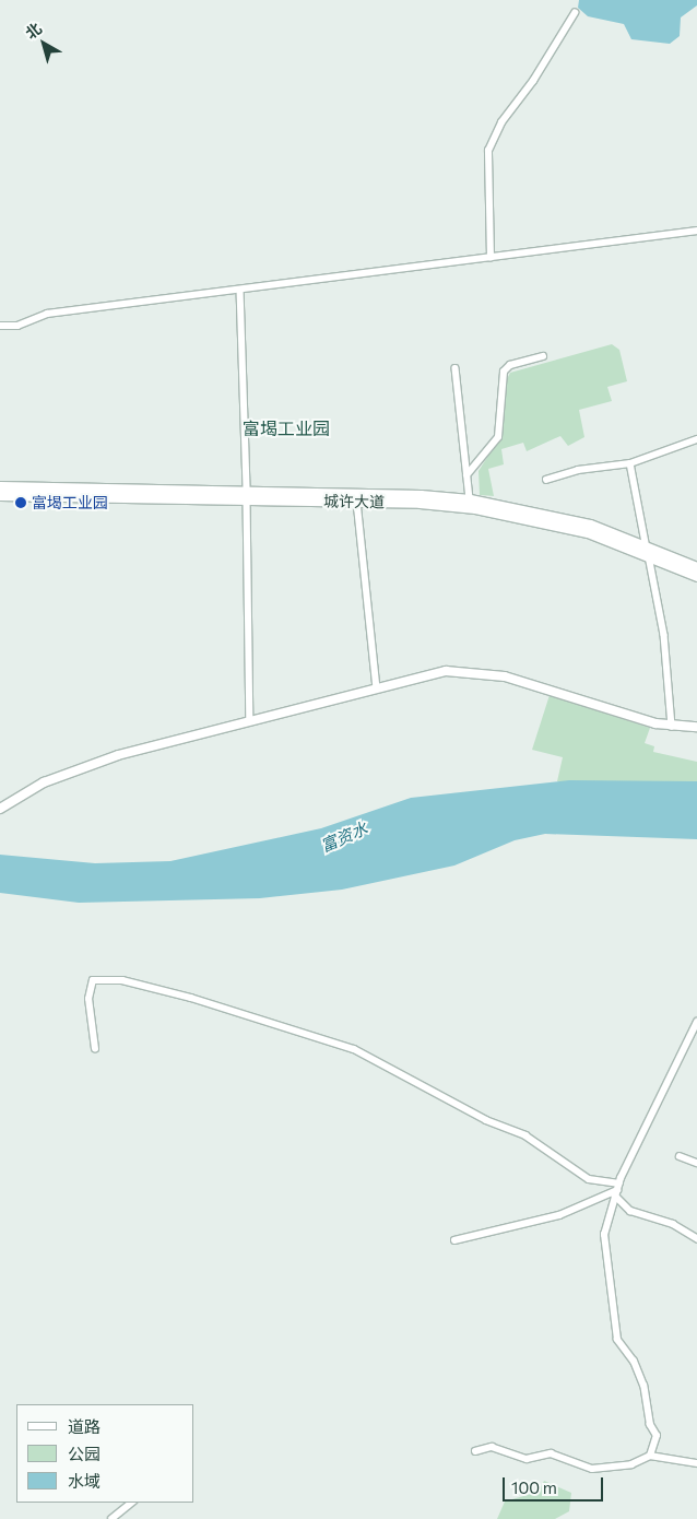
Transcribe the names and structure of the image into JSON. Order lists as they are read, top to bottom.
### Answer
{
  "streets": {
    "main road": ["城许大道"]
  },
  "districts": ["富堨工业园"],
  "water": ["富资水"],
  "places": ["富堨工业园"],
  "legend": ["道路", "公园", "水域"],
  "scale_bar": "100 m",
  "north": "top left"
}
